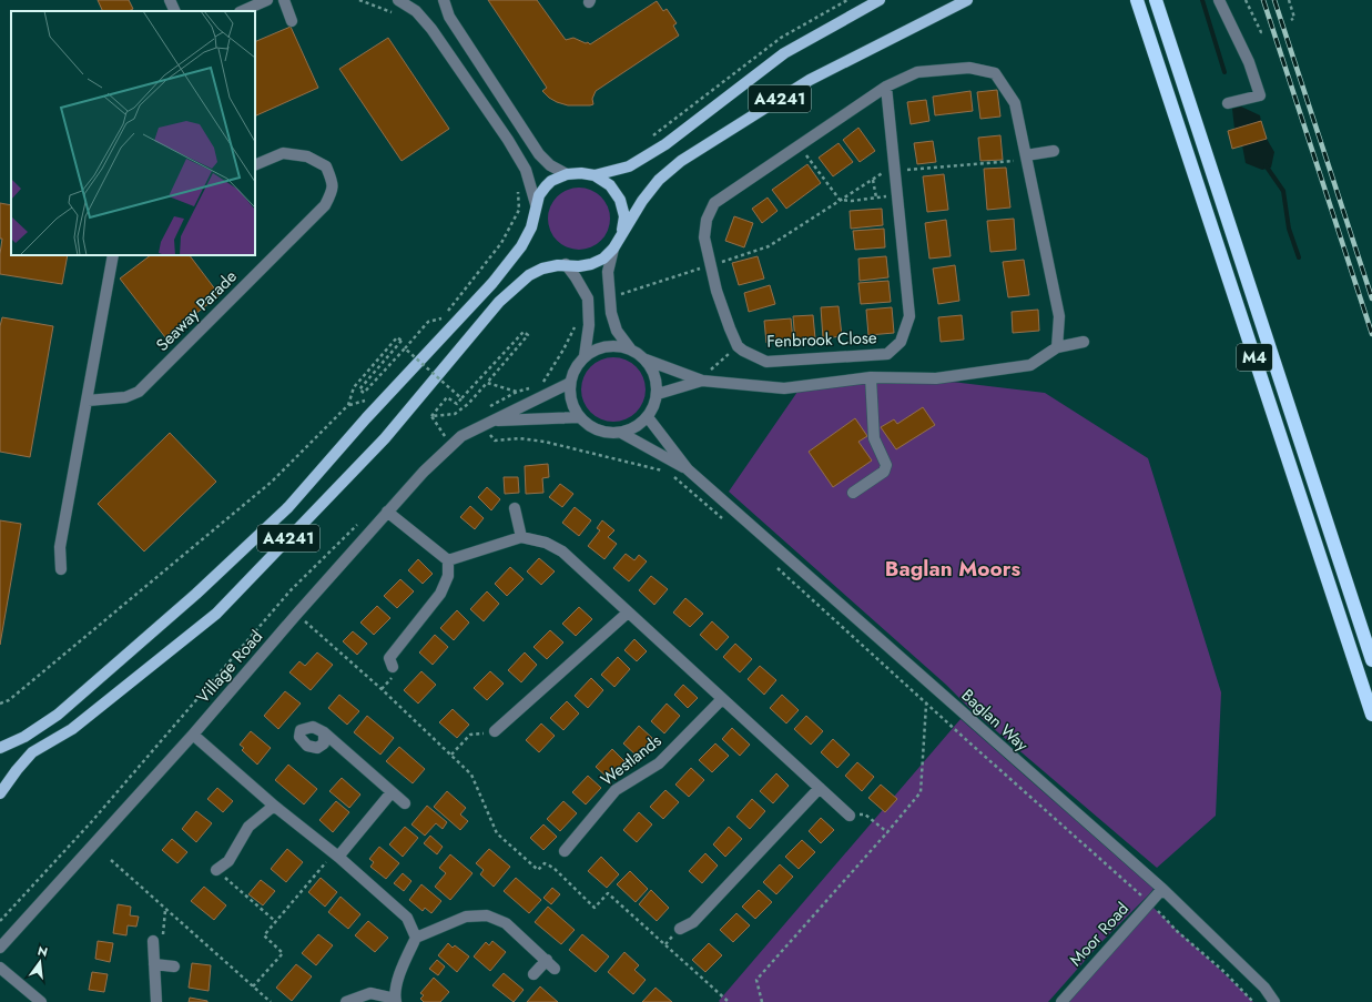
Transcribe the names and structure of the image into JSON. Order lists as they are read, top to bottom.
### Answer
{
  "streets": {
    "highway": ["M4"],
    "main road": ["A4241"],
    "street": [
      "Seaway Parade",
      "Fenbrook Close",
      "Village Road",
      "Baglan Way",
      "Westlands",
      "Moor Road"
    ]
  },
  "crossings": [
    ["Village Road", "Baglan Way"],
    ["Baglan Way", "Moor Road"]
  ],
  "districts": ["Baglan Moors"],
  "north": "top"
}
